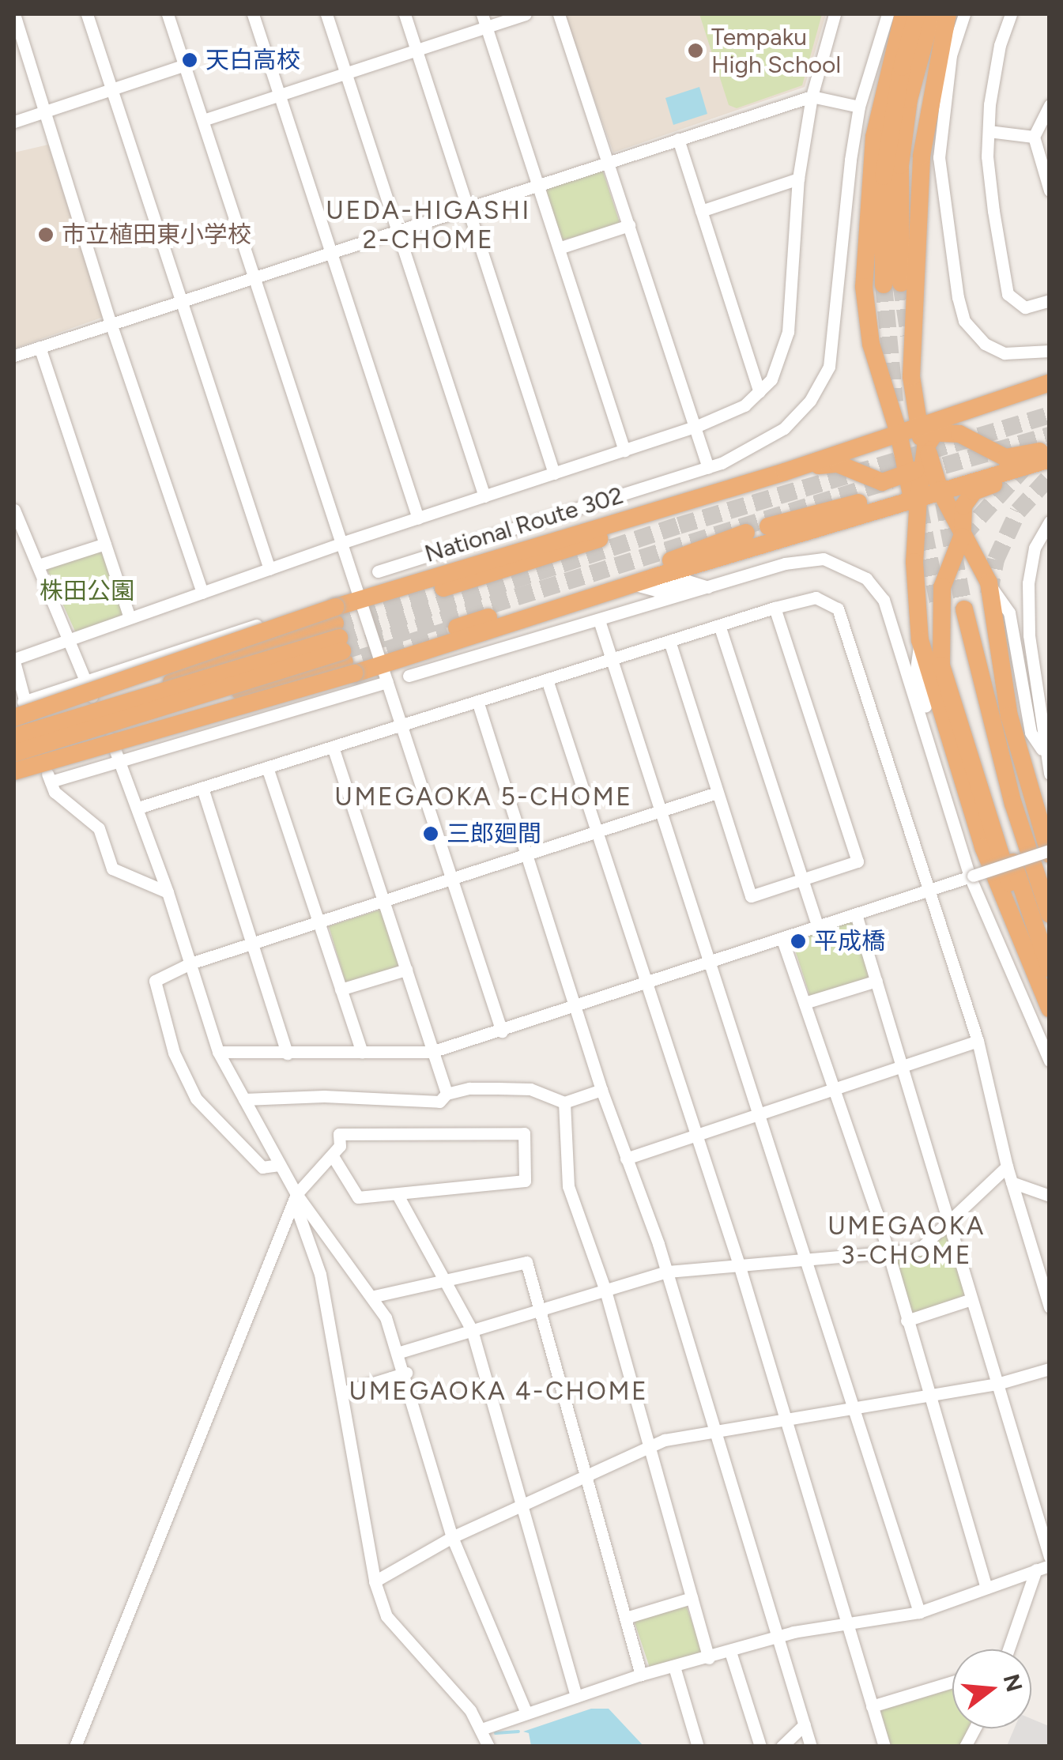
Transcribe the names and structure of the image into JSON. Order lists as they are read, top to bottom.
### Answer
{
  "streets": {
    "highway": ["National Route 302"]
  },
  "districts": [
    "UEDA-HIGASHI 2-CHOME",
    "UMEGAOKA 5-CHOME",
    "UMEGAOKA 3-CHOME",
    "UMEGAOKA 4-CHOME"
  ],
  "parks": ["株田公園"],
  "places": [
    "Tempaku High School",
    "天白高校",
    "市立植田東小学校",
    "三郎廻間",
    "平成橋"
  ],
  "north": "right"
}
